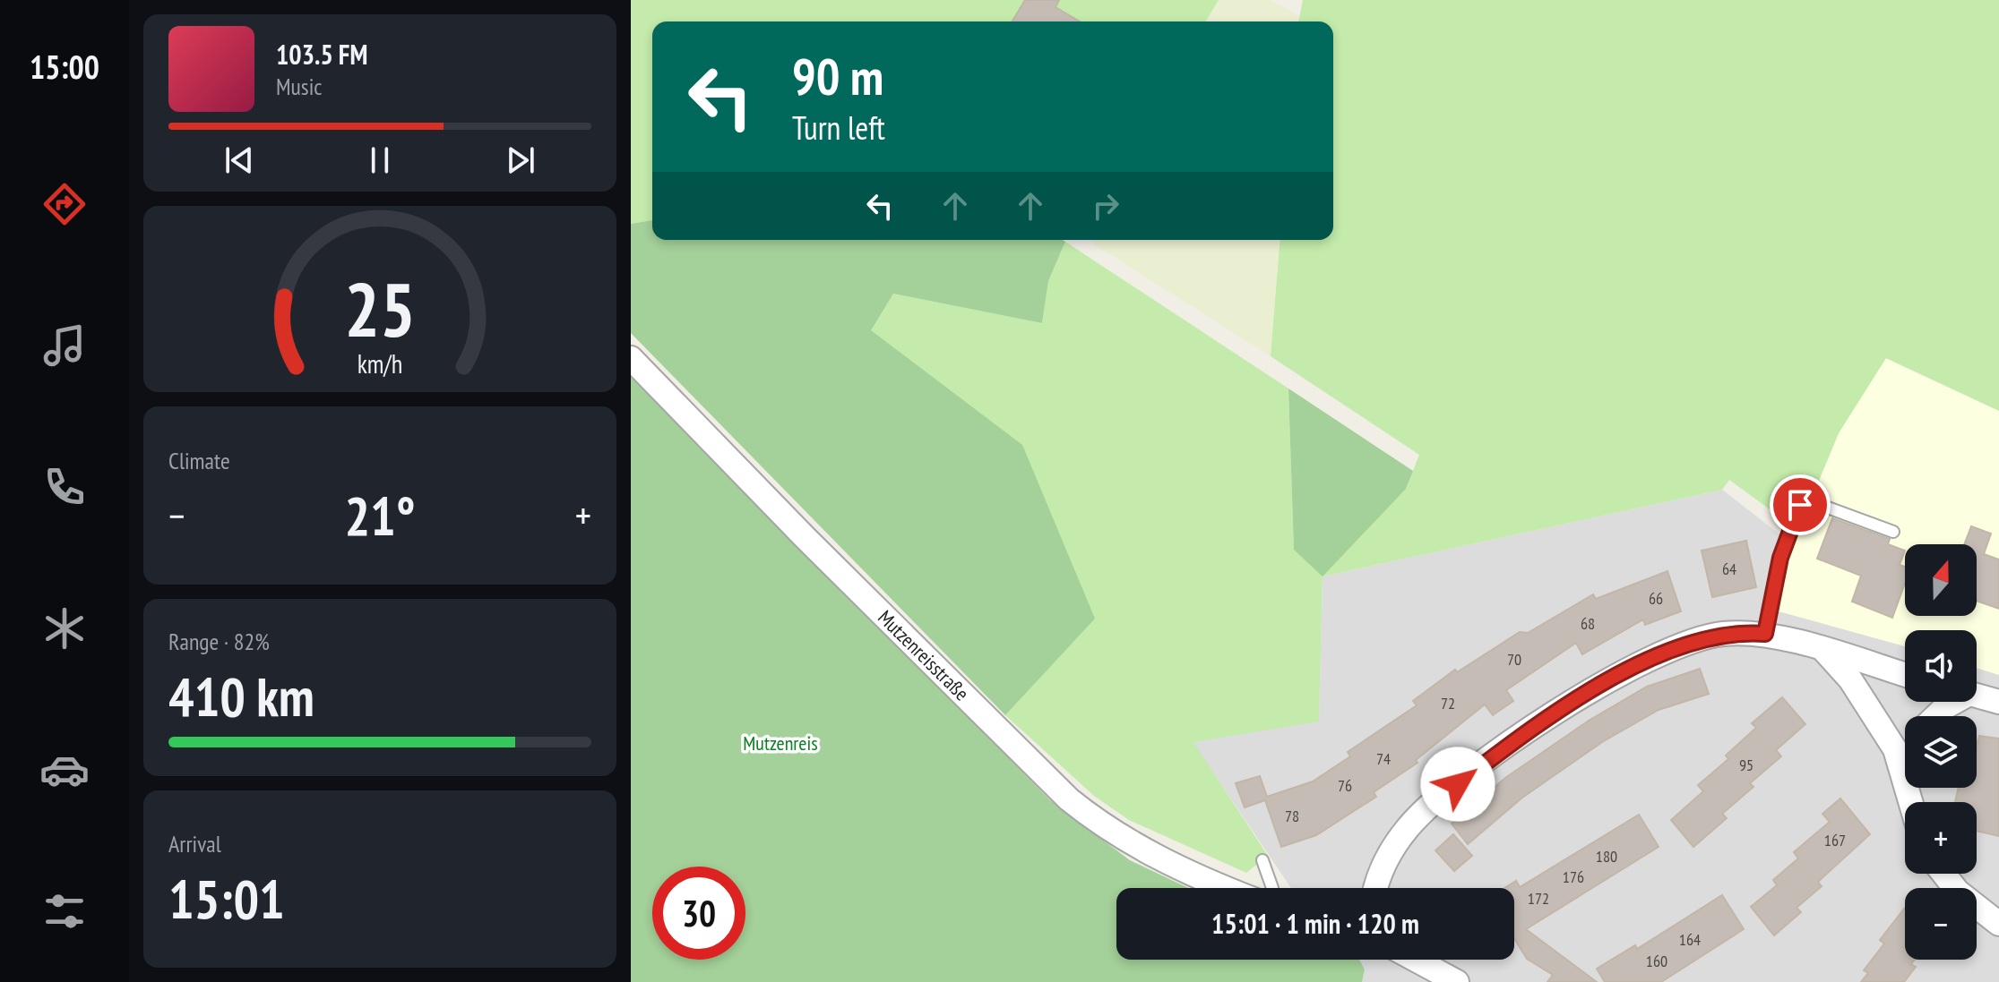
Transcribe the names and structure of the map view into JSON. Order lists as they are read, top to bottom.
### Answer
{
  "streets": {
    "street": ["Mutzenreisstraße"]
  },
  "parks": ["Mutzenreis"],
  "house_numbers": [
    "64",
    "66",
    "68",
    "70",
    "72",
    "74",
    "95",
    "76",
    "78",
    "167",
    "180",
    "176",
    "172",
    "164",
    "160"
  ],
  "north": "top",
  "page": {
    "tabs": "15:00",
    "turn": ["90 m", "Turn left"],
    "song": ["103.5 FM", "Music"],
    "tile": [
      "Climate",
      ["Range · 82%", "410 km"],
      ["Arrival", "15:01"]
    ],
    "heat": ["−", "21°", "+"],
    "map_buttons": ["+", "−"],
    "limit": "30",
    "trip": "15:01 · 1 min · 120 m",
    "gauge": ["25", "km/h"]
  }
}
